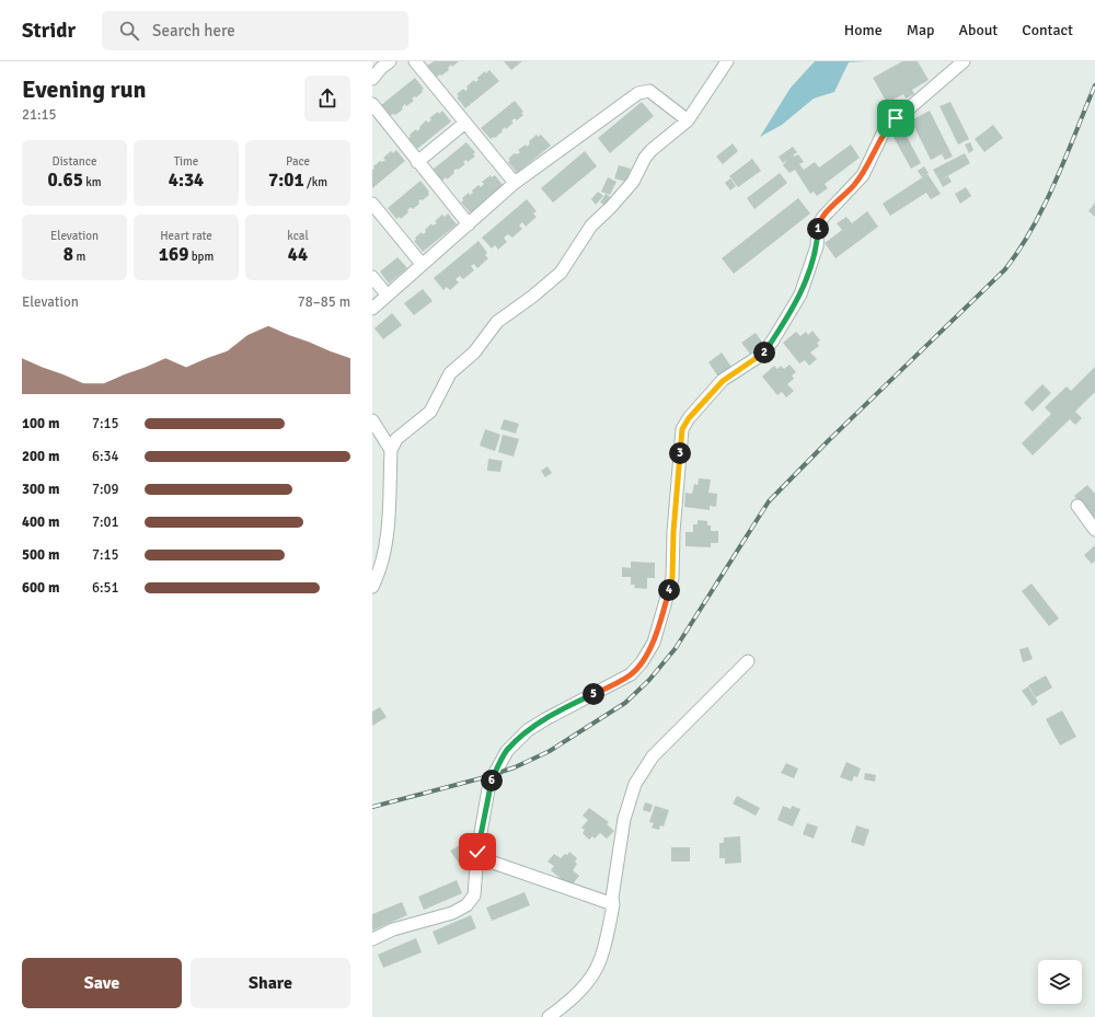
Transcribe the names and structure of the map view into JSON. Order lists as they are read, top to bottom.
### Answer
{
  "page": {
    "header": "Stridr",
    "search": "Search here",
    "nav": [
      "Home",
      "Map",
      "About",
      "Contact"
    ],
    "heading": ["Evening run", "21:15"],
    "stats": [
      ["Distance", "0.65 km"],
      ["Time", "4:34"],
      ["Pace", "7:01 /km"],
      ["Elevation", "8 m"],
      ["Heart rate", "169 bpm"],
      ["kcal", "44"]
    ],
    "pins": [
      "1",
      "2",
      "3",
      "4",
      "5",
      "6"
    ],
    "chart": ["Elevation", "78–85 m"],
    "list": [
      {
        "name": "100 m",
        "note": "7:15"
      },
      {
        "name": "200 m",
        "note": "6:34"
      },
      {
        "name": "300 m",
        "note": "7:09"
      },
      {
        "name": "400 m",
        "note": "7:01"
      },
      {
        "name": "500 m",
        "note": "7:15"
      },
      {
        "name": "600 m",
        "note": "6:51"
      }
    ],
    "buttons": ["Save", "Share"]
  }
}
